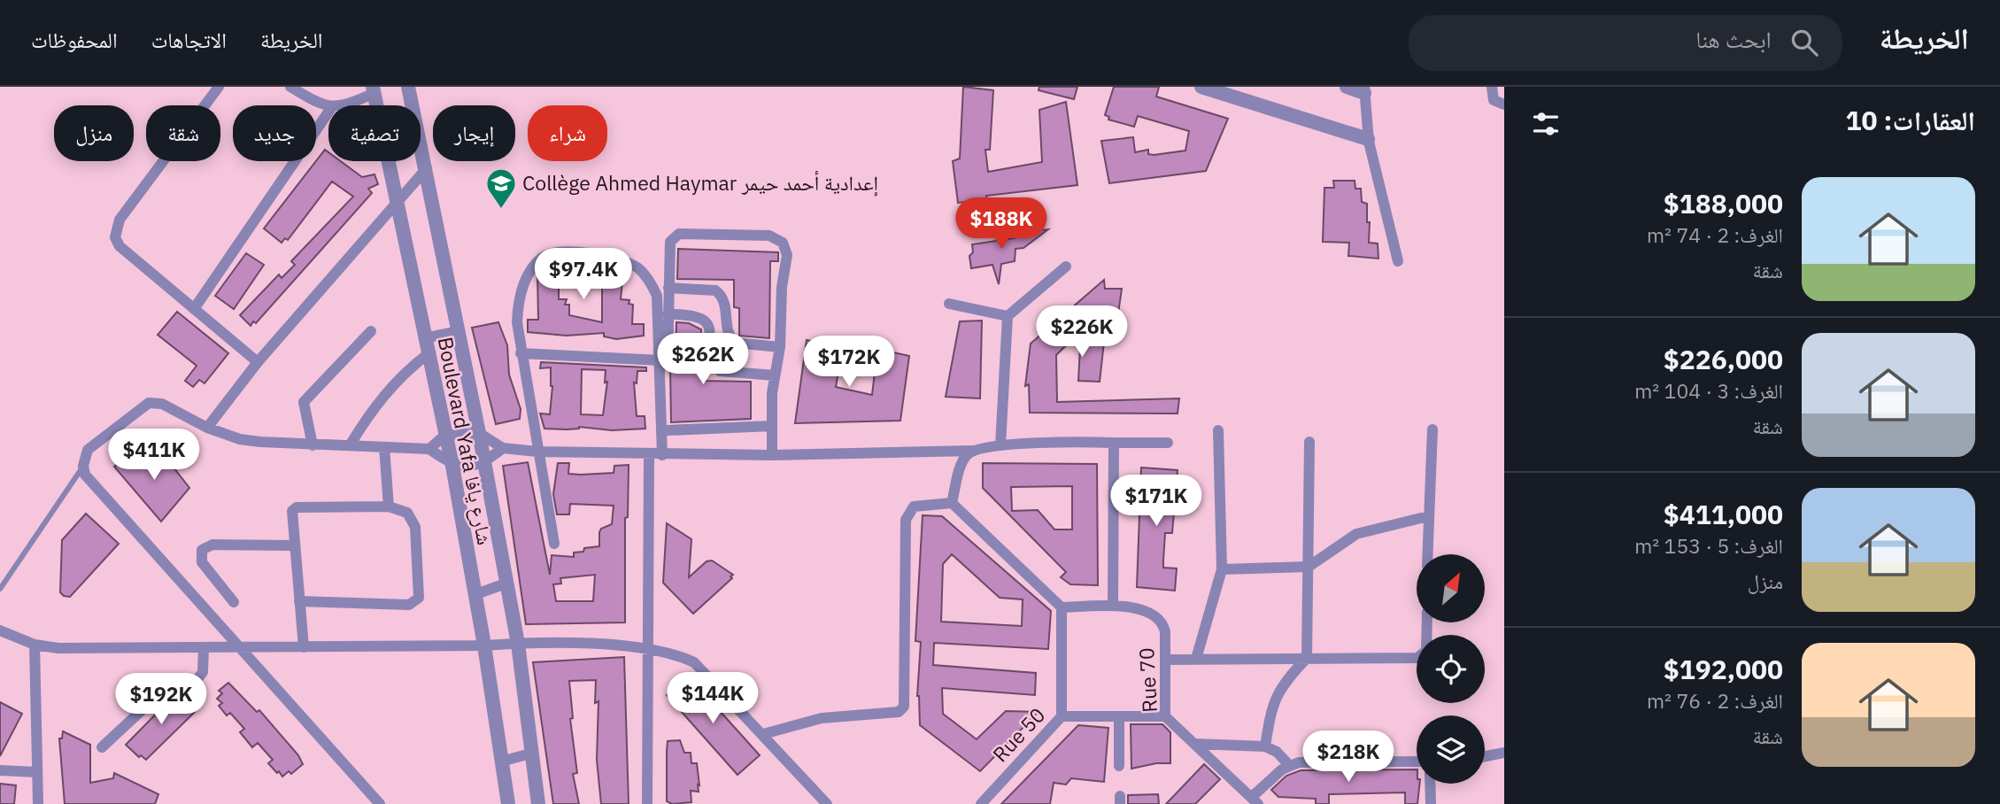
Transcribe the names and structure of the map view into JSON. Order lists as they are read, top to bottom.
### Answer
{
  "streets": {
    "street": ["Boulevard Yafa شارع يافا", "Rue 70", "Rue 50"]
  },
  "crossings": [
    ["Rue 70", "Rue 50"]
  ],
  "places": {
    "school or university": ["Collège Ahmed Haymar إعدادية أحمد حيمر"]
  },
  "north": "top right",
  "page": {
    "header": "الخريطة",
    "search": "ابحث هنا",
    "nav": ["الخريطة", "الاتجاهات", "المحفوظات"],
    "heading": "العقارات: 10",
    "chip": [
      "شراء",
      "إيجار",
      "تصفية",
      "جديد",
      "شقة",
      "منزل"
    ],
    "list": [
      {
        "name": "$188,000",
        "note": "الغرف: 2 · 74 m² · شقة"
      },
      {
        "name": "$226,000",
        "note": "الغرف: 3 · 104 m² · شقة"
      },
      {
        "name": "$411,000",
        "note": "الغرف: 5 · 153 m² · منزل"
      },
      {
        "name": "$192,000",
        "note": "الغرف: 2 · 76 m² · شقة"
      }
    ],
    "price": [
      "$188K",
      "$97.4K",
      "$226K",
      "$262K",
      "$172K",
      "$411K",
      "$171K",
      "$144K",
      "$192K",
      "$218K"
    ]
  }
}
